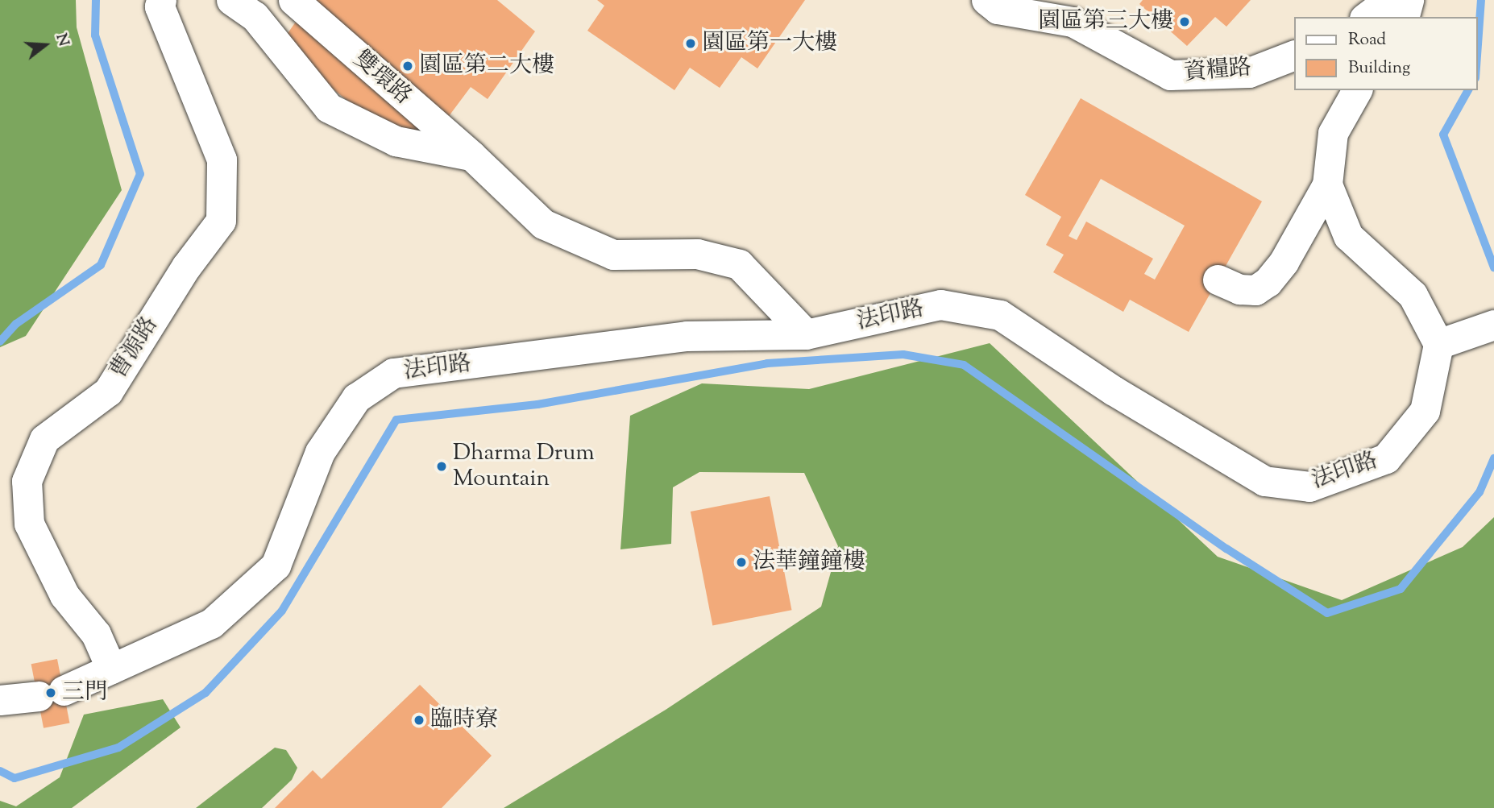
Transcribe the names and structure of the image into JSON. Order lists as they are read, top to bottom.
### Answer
{
  "streets": {
    "street": [
      "資糧路",
      "雙環路",
      "法印路",
      "曹源路"
    ]
  },
  "crossings": [
    ["雙環路", "法印路"],
    ["法印路", "曹源路"]
  ],
  "places": [
    "園區第三大樓",
    "園區第一大樓",
    "園區第二大樓",
    "Dharma Drum Mountain",
    "法華鐘鐘樓",
    "三門",
    "臨時寮"
  ],
  "legend": ["Road", "Building"],
  "north": "right"
}
